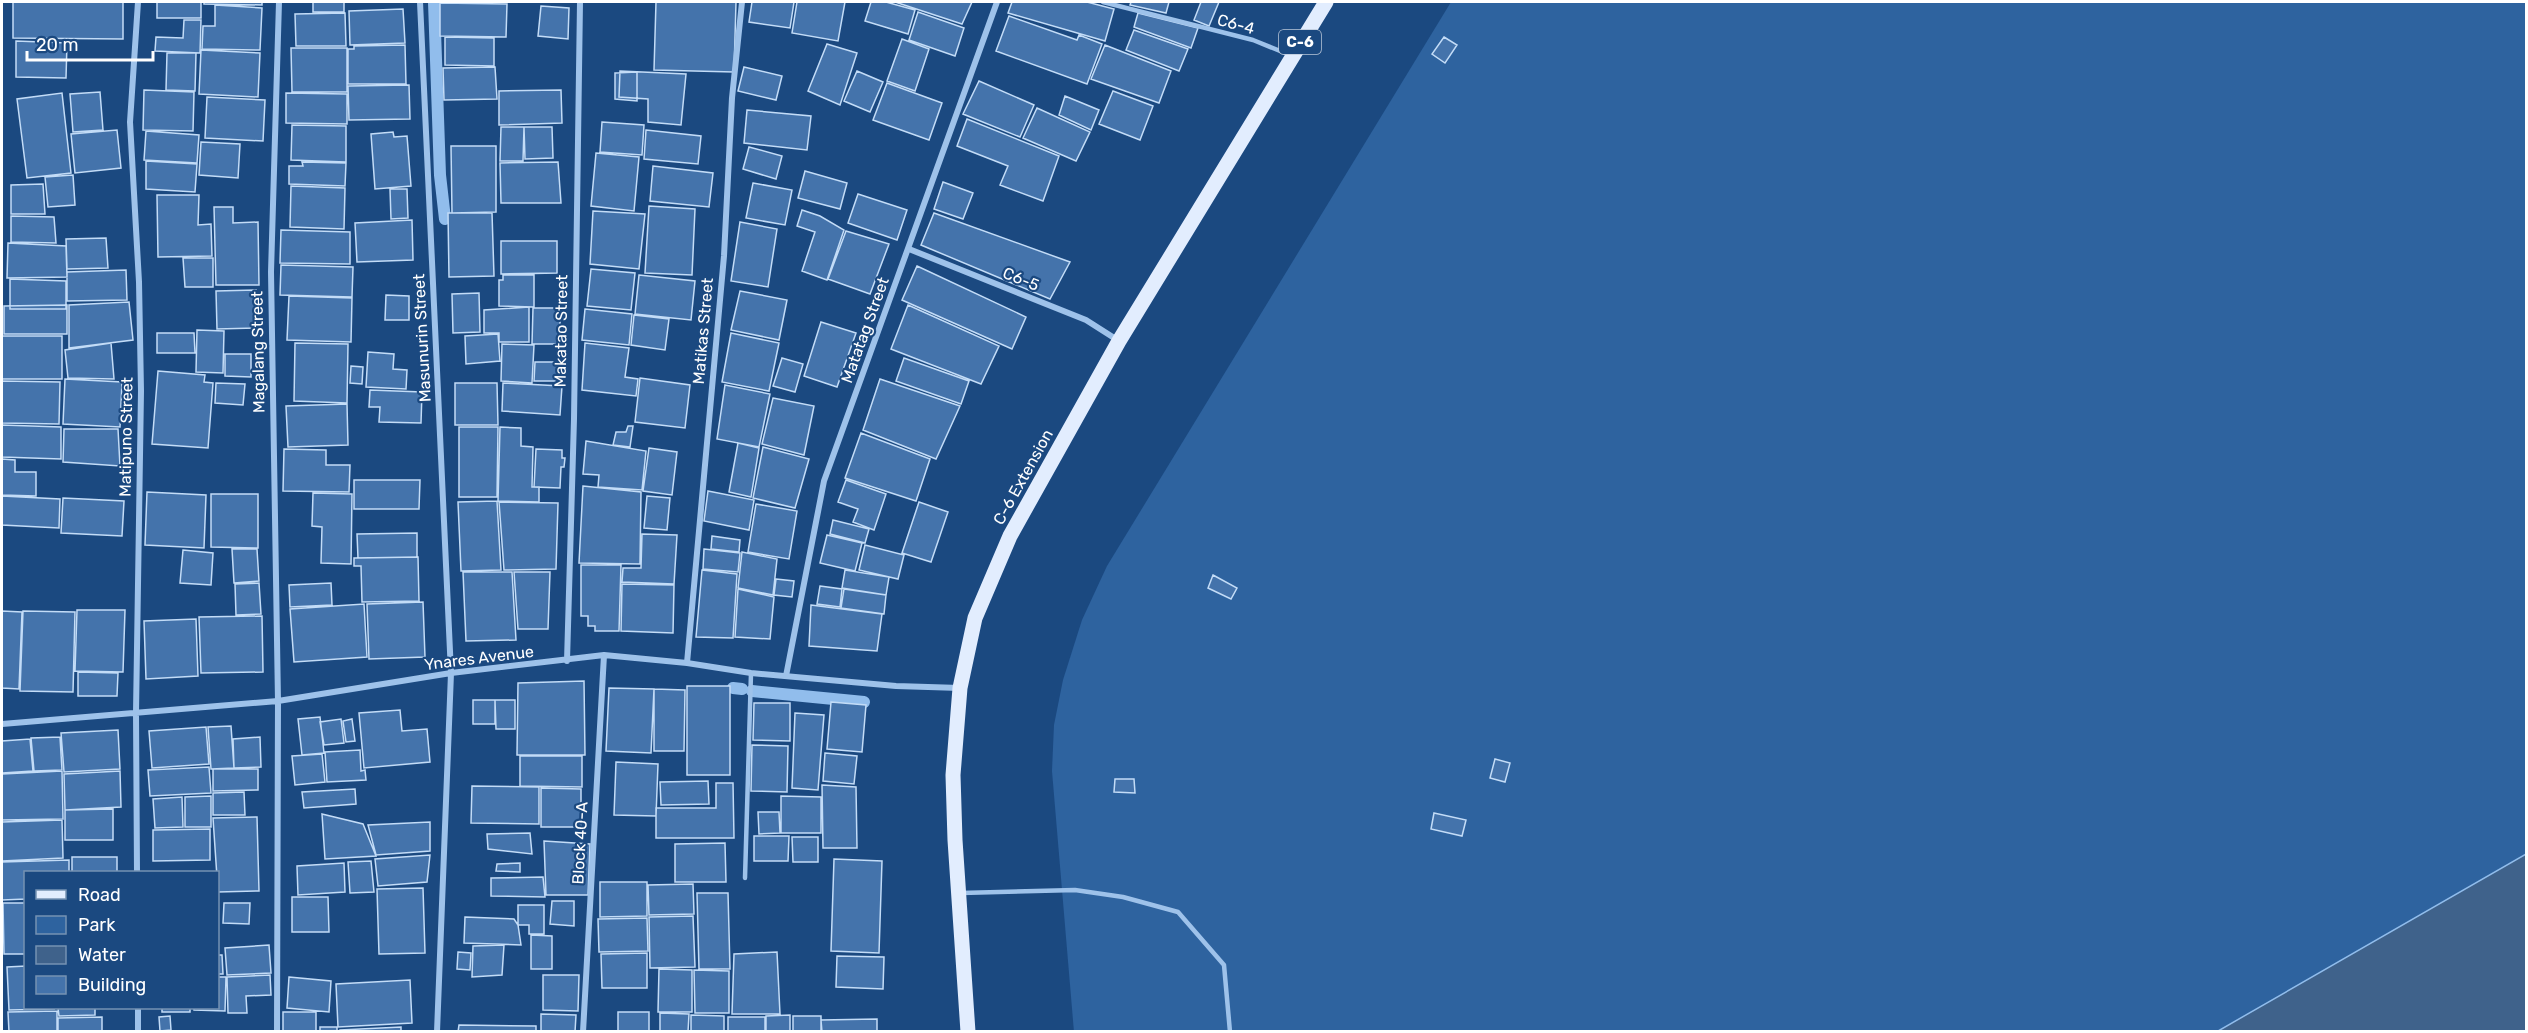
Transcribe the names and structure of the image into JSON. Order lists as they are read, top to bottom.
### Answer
{
  "streets": {
    "main road": ["C-6", "C-6 Extension"],
    "street": [
      "C6-5",
      "Matatag Street",
      "Makatao Street",
      "Matikas Street",
      "Masunurin Street",
      "Magalang Street",
      "Matipuno Street",
      "Ynares Avenue",
      "Block 40-A"
    ],
    "lane": ["C6-4"]
  },
  "crossings": [
    ["C6-4", "C-6 Extension"],
    ["C6-5", "Matatag Street"],
    ["C6-5", "C-6 Extension"],
    ["Matatag Street", "Ynares Avenue"],
    ["Makatao Street", "Ynares Avenue"],
    ["Matikas Street", "Ynares Avenue"],
    ["Masunurin Street", "Ynares Avenue"],
    ["Magalang Street", "Ynares Avenue"],
    ["Matipuno Street", "Ynares Avenue"],
    ["C-6 Extension", "Ynares Avenue"],
    ["Ynares Avenue", "Block 40-A"]
  ],
  "legend": [
    "Road",
    "Park",
    "Water",
    "Building"
  ],
  "scale_bar": "20 m"
}
